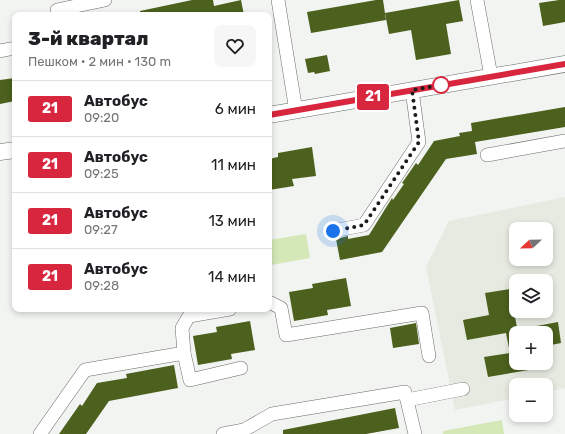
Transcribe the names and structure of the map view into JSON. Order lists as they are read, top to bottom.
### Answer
{
  "lines": ["bus line 21"],
  "north": "left",
  "page": {
    "on_map": "21",
    "heading": ["3-й квартал", "Пешком · 2 мин · 130 m"],
    "list": [
      {
        "mark": "21",
        "name": "Автобус",
        "note": "09:20",
        "value": "6 мин"
      },
      {
        "mark": "21",
        "name": "Автобус",
        "note": "09:25",
        "value": "11 мин"
      },
      {
        "mark": "21",
        "name": "Автобус",
        "note": "09:27",
        "value": "13 мин"
      },
      {
        "mark": "21",
        "name": "Автобус",
        "note": "09:28",
        "value": "14 мин"
      }
    ],
    "map_buttons": ["+", "−"]
  }
}
